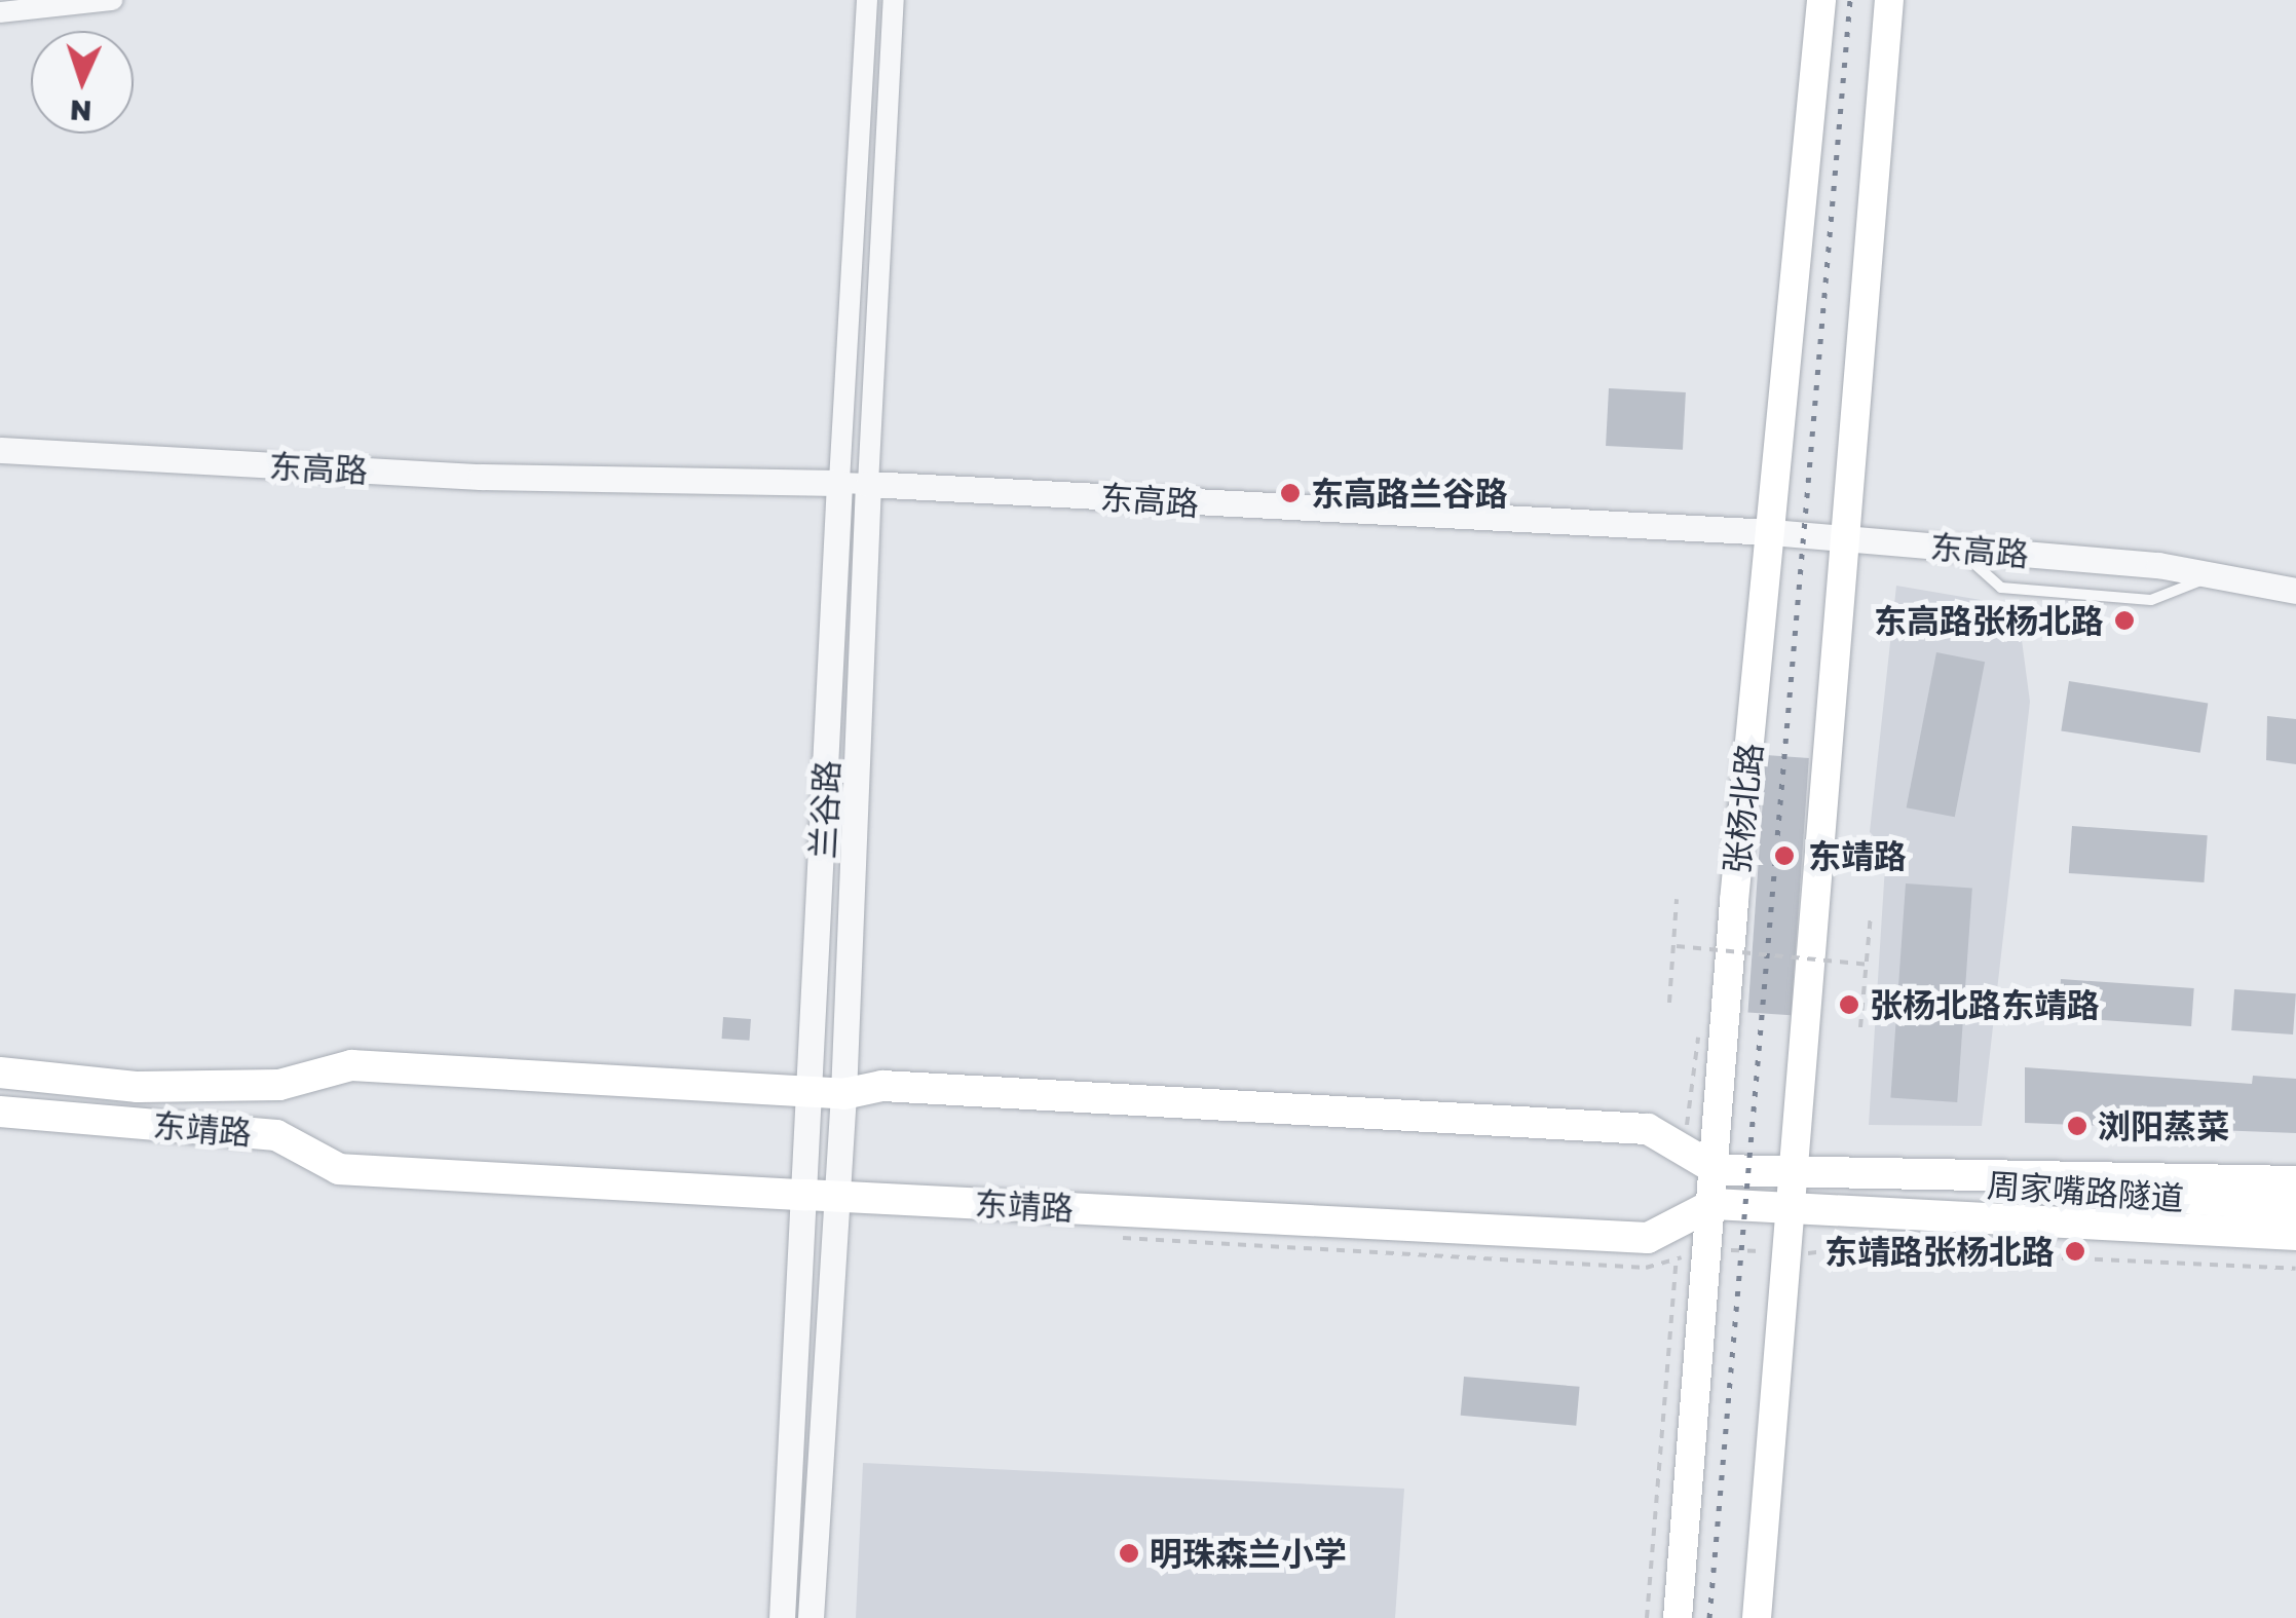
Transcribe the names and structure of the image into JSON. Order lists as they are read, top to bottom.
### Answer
{
  "streets": {
    "main road": ["张杨北路", "东靖路", "周家嘴路隧道"],
    "street": ["东高路", "兰谷路"]
  },
  "crossings": [
    ["东高路", "张杨北路"],
    ["东高路", "兰谷路"],
    ["张杨北路", "东靖路"],
    ["兰谷路", "东靖路"],
    ["东靖路", "周家嘴路隧道"]
  ],
  "places": [
    "东高路兰谷路",
    "东高路张杨北路",
    "东靖路",
    "张杨北路东靖路",
    "浏阳蒸菜",
    "东靖路张杨北路",
    "明珠森兰小学"
  ],
  "north": "bottom"
}
